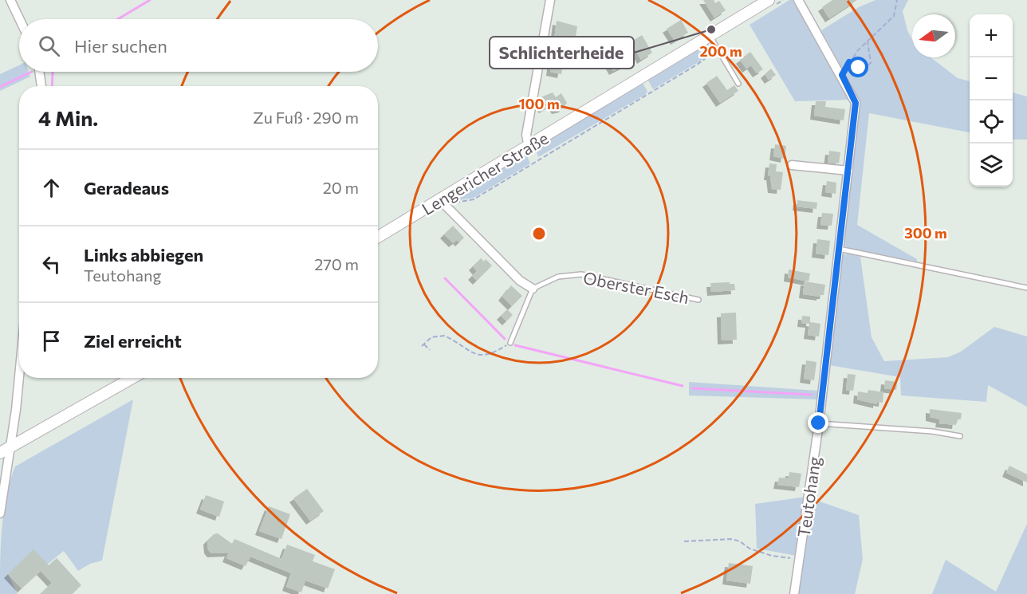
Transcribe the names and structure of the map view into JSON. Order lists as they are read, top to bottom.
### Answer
{
  "streets": {
    "street": ["Lengericher Straße", "Teutohang"],
    "lane": ["Oberster Esch"]
  },
  "places": ["Schlichterheide"],
  "north": "left",
  "page": {
    "map_buttons": ["+", "−"],
    "search": "Hier suchen",
    "heading": ["4 Min.", "Zu Fuß · 290 m"],
    "list": [
      ["Geradeaus", "20 m"],
      ["Links abbiegen", "Teutohang", "270 m"],
      "Ziel erreicht"
    ]
  },
  "rings": ["200 m", "100 m", "300 m"]
}
